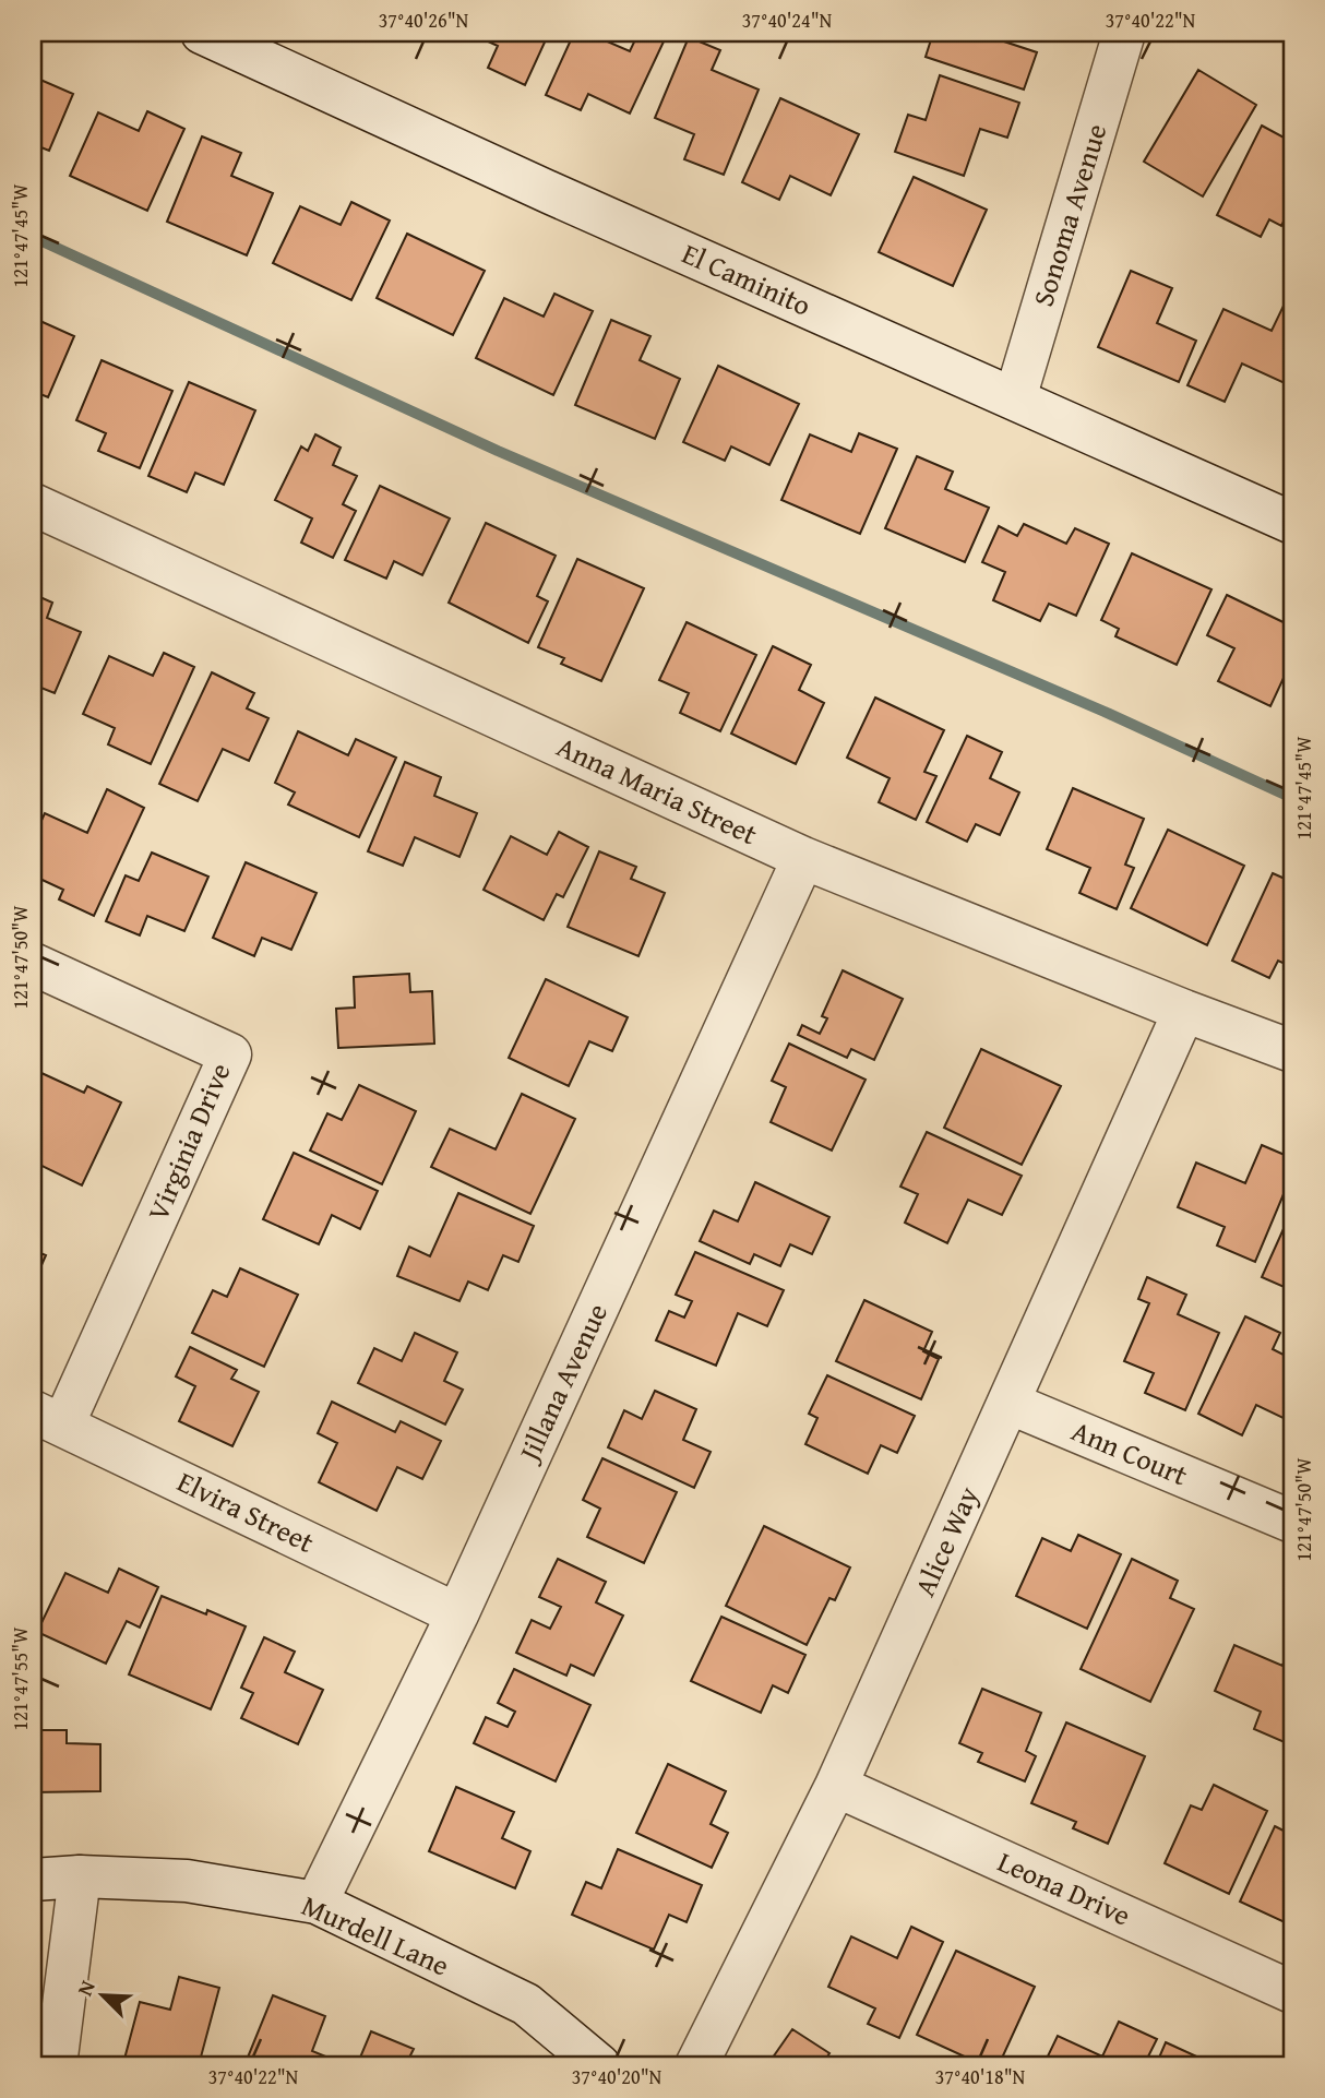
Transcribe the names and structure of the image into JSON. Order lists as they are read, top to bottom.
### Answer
{
  "streets": {
    "street": [
      "Sonoma Avenue",
      "El Caminito",
      "Anna Maria Street",
      "Virginia Drive",
      "Jillana Avenue",
      "Ann Court",
      "Elvira Street",
      "Alice Way",
      "Leona Drive",
      "Murdell Lane"
    ]
  },
  "crossings": [
    ["Sonoma Avenue", "El Caminito"],
    ["Anna Maria Street", "Jillana Avenue"],
    ["Anna Maria Street", "Alice Way"],
    ["Virginia Drive", "Elvira Street"],
    ["Jillana Avenue", "Elvira Street"],
    ["Jillana Avenue", "Murdell Lane"],
    ["Ann Court", "Alice Way"],
    ["Alice Way", "Leona Drive"]
  ],
  "north": "top left",
  "coordinates": [
    "37°40'26\"N",
    "37°40'24\"N",
    "37°40'22\"N",
    "121°47'45\"W",
    "121°47'50\"W",
    "121°47'55\"W",
    "37°40'20\"N",
    "37°40'18\"N"
  ]
}
